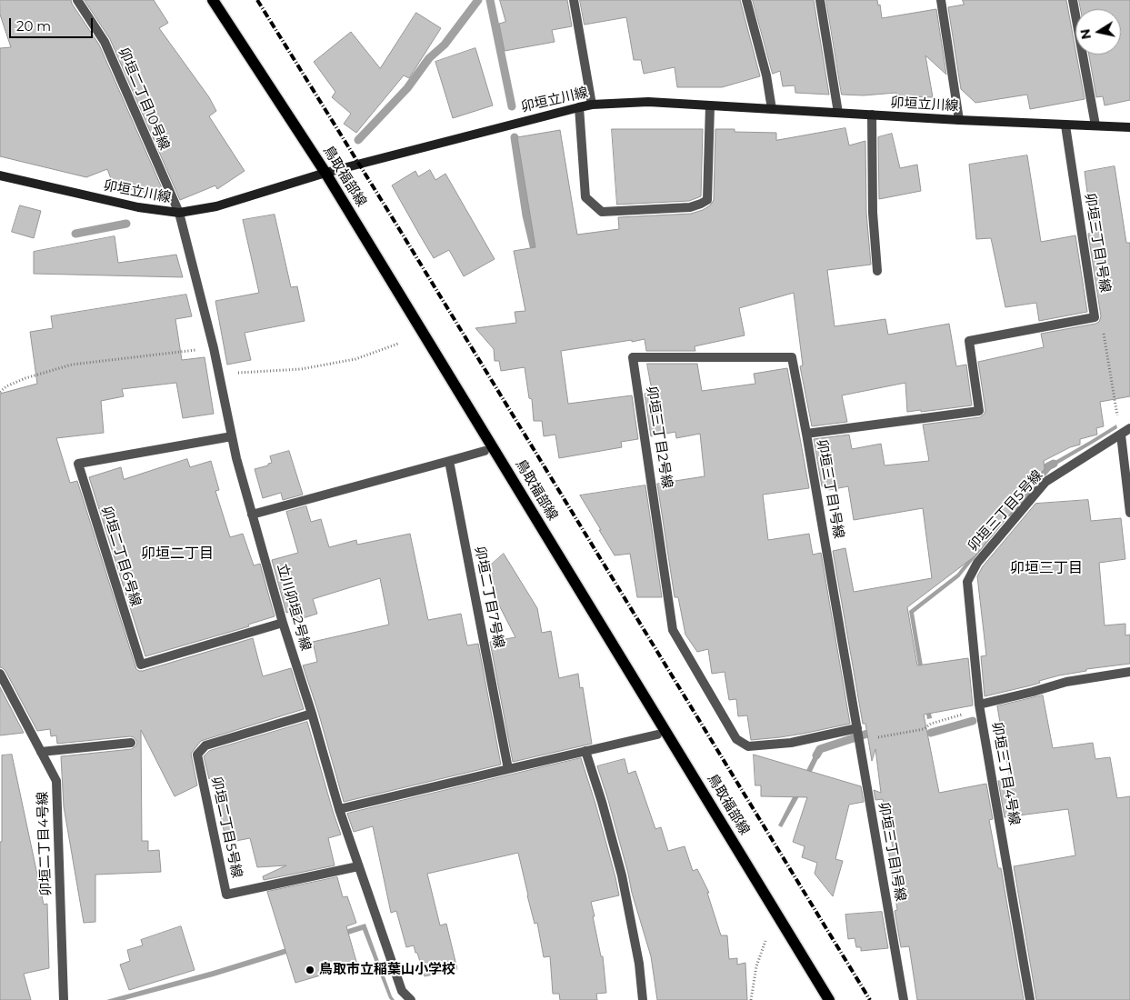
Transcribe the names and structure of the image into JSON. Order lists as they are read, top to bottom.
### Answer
{
  "streets": {
    "main road": ["鳥取福部線"],
    "street": [
      "卯垣二丁目10号線",
      "卯垣立川線",
      "卯垣三丁目1号線",
      "卯垣三丁目2号線",
      "卯垣三丁目5号線",
      "卯垣二丁目6号線",
      "卯垣二丁目7号線",
      "立川卯垣2号線",
      "卯垣三丁目4号線",
      "卯垣二丁目5号線",
      "卯垣二丁目4号線"
    ]
  },
  "crossings": [
    ["卯垣二丁目10号線", "卯垣立川線"],
    ["卯垣二丁目10号線", "立川卯垣2号線"],
    ["卯垣立川線", "鳥取福部線"],
    ["卯垣立川線", "卯垣三丁目1号線"],
    ["卯垣立川線", "立川卯垣2号線"],
    ["卯垣三丁目1号線", "卯垣三丁目2号線"],
    ["卯垣三丁目5号線", "卯垣三丁目4号線"],
    ["卯垣二丁目6号線", "立川卯垣2号線"],
    ["立川卯垣2号線", "卯垣二丁目5号線"]
  ],
  "districts": ["卯垣二丁目", "卯垣三丁目"],
  "places": ["鳥取市立稲葉山小学校"],
  "scale_bar": "20 m",
  "north": "left"
}
